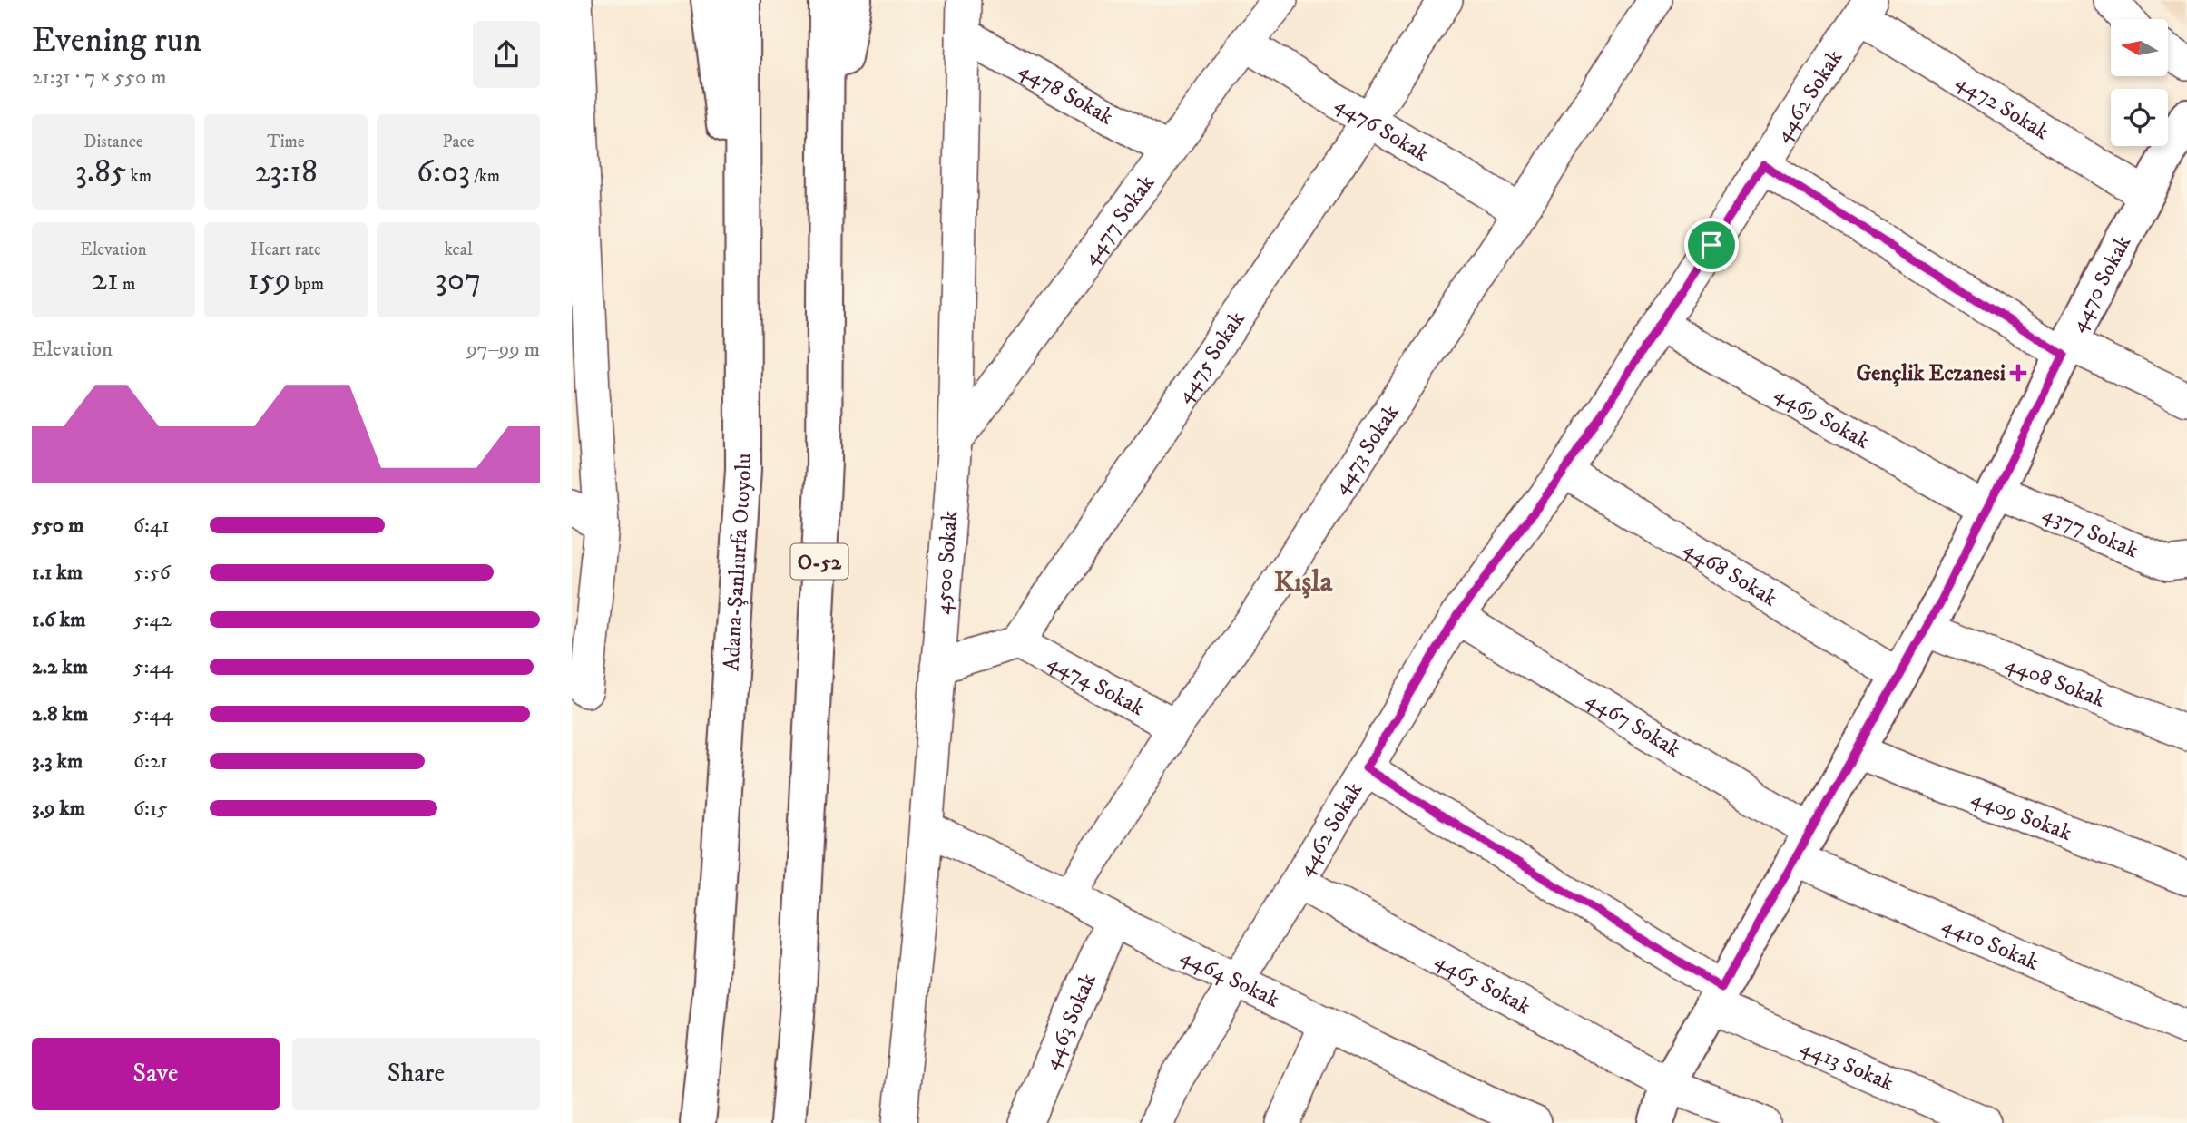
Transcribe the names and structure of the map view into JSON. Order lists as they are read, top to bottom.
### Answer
{
  "streets": {
    "main road": ["4470 Sokak", "O-52", "Adana-Şanlıurfa Otoyolu"],
    "street": [
      "4478 Sokak",
      "4462 Sokak",
      "4472 Sokak",
      "4476 Sokak",
      "4477 Sokak",
      "4475 Sokak",
      "4469 Sokak",
      "4473 Sokak",
      "4377 Sokak",
      "4500 Sokak",
      "4468 Sokak",
      "4408 Sokak",
      "4474 Sokak",
      "4467 Sokak",
      "4409 Sokak",
      "4410 Sokak",
      "4464 Sokak",
      "4465 Sokak",
      "4463 Sokak",
      "4413 Sokak"
    ]
  },
  "crossings": [
    ["4478 Sokak", "4477 Sokak"],
    ["4478 Sokak", "4500 Sokak"],
    ["4462 Sokak", "4472 Sokak"],
    ["4462 Sokak", "4469 Sokak"],
    ["4462 Sokak", "4468 Sokak"],
    ["4462 Sokak", "4467 Sokak"],
    ["4462 Sokak", "4464 Sokak"],
    ["4462 Sokak", "4465 Sokak"],
    ["4462 Sokak", "4413 Sokak"],
    ["4472 Sokak", "4470 Sokak"],
    ["4476 Sokak", "4477 Sokak"],
    ["4476 Sokak", "4475 Sokak"],
    ["4476 Sokak", "4473 Sokak"],
    ["4477 Sokak", "4500 Sokak"],
    ["4470 Sokak", "4469 Sokak"],
    ["4470 Sokak", "4377 Sokak"],
    ["4470 Sokak", "4468 Sokak"],
    ["4470 Sokak", "4408 Sokak"],
    ["4470 Sokak", "4467 Sokak"],
    ["4470 Sokak", "4409 Sokak"],
    ["4470 Sokak", "4410 Sokak"],
    ["4470 Sokak", "4465 Sokak"],
    ["4470 Sokak", "4413 Sokak"],
    ["4475 Sokak", "4474 Sokak"],
    ["4469 Sokak", "4377 Sokak"],
    ["4473 Sokak", "4474 Sokak"],
    ["4473 Sokak", "4464 Sokak"],
    ["4500 Sokak", "4464 Sokak"],
    ["4467 Sokak", "4410 Sokak"],
    ["4464 Sokak", "4463 Sokak"]
  ],
  "districts": ["Kışla"],
  "places": {
    "health": ["Gençlik Eczanesi"]
  },
  "north": "left",
  "page": {
    "heading": ["Evening run", "21:31 · 7 × 550 m"],
    "stats": [
      ["Distance", "3.85 km"],
      ["Time", "23:18"],
      ["Pace", "6:03 /km"],
      ["Elevation", "21 m"],
      ["Heart rate", "159 bpm"],
      ["kcal", "307"]
    ],
    "chart": ["Elevation", "97–99 m"],
    "list": [
      {
        "name": "550 m",
        "note": "6:41"
      },
      {
        "name": "1.1 km",
        "note": "5:56"
      },
      {
        "name": "1.6 km",
        "note": "5:42"
      },
      {
        "name": "2.2 km",
        "note": "5:44"
      },
      {
        "name": "2.8 km",
        "note": "5:44"
      },
      {
        "name": "3.3 km",
        "note": "6:21"
      },
      {
        "name": "3.9 km",
        "note": "6:15"
      }
    ],
    "buttons": ["Save", "Share"]
  }
}
